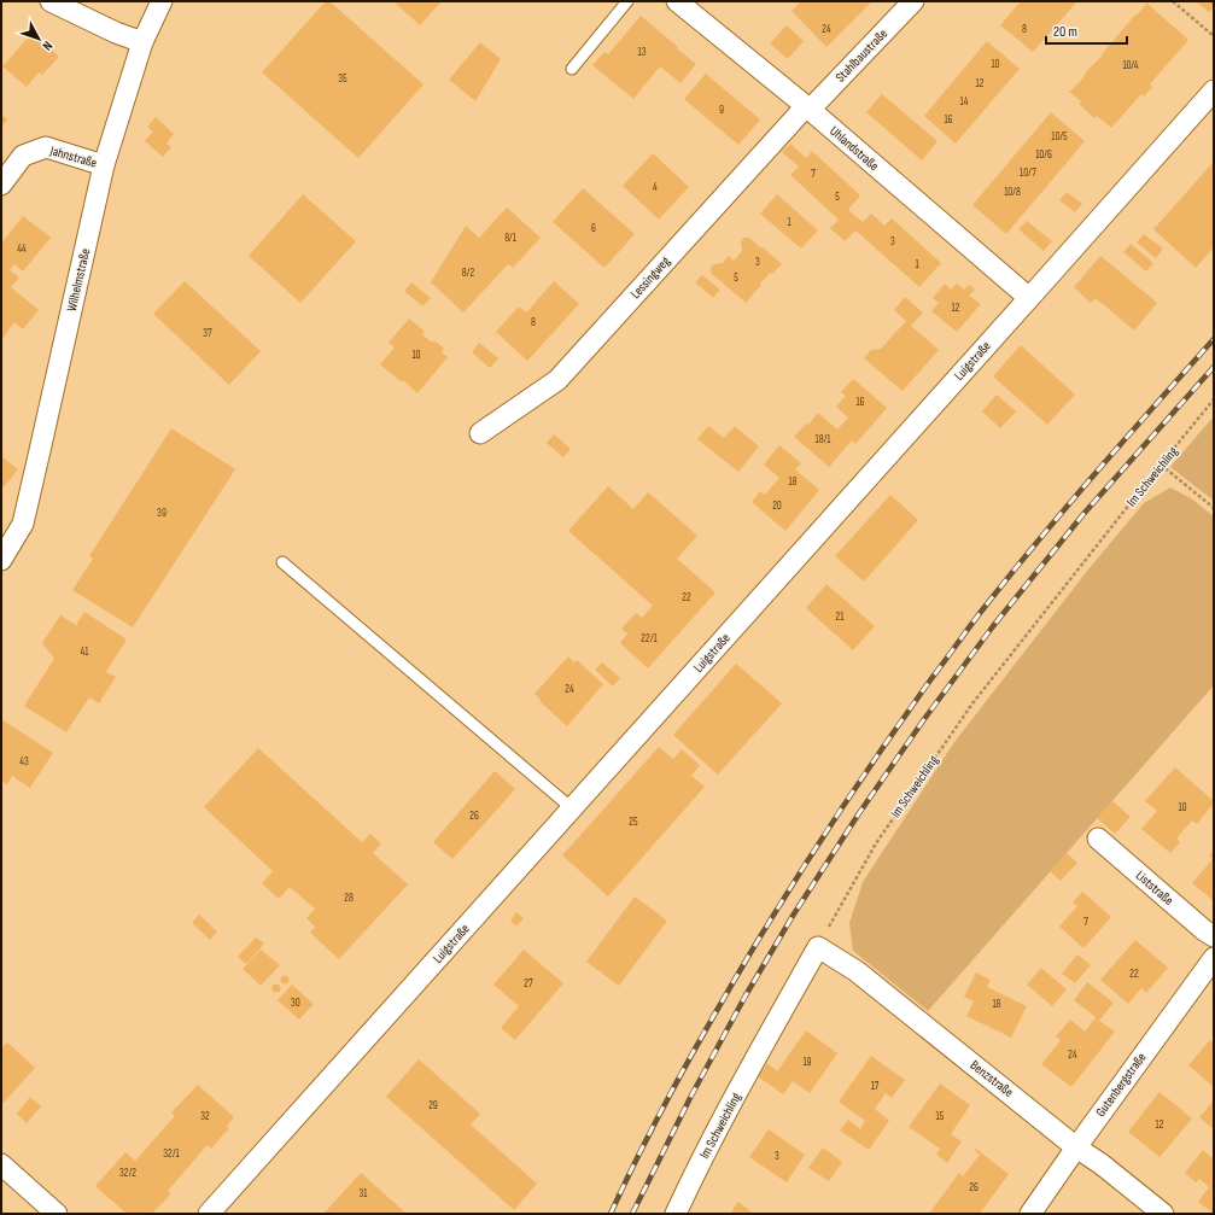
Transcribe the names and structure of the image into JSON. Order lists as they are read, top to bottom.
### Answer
{
  "streets": {
    "street": [
      "Stahlbaustraße",
      "Uhlandstraße",
      "Jahnstraße",
      "Lessingweg",
      "Wilhelmstraße",
      "Luigstraße",
      "Im Schweichling",
      "Liststraße",
      "Benzstraße",
      "Gutenbergstraße"
    ]
  },
  "crossings": [
    ["Stahlbaustraße", "Uhlandstraße"],
    ["Stahlbaustraße", "Lessingweg"],
    ["Uhlandstraße", "Lessingweg"],
    ["Uhlandstraße", "Luigstraße"],
    ["Jahnstraße", "Wilhelmstraße"],
    ["Im Schweichling", "Benzstraße"],
    ["Benzstraße", "Gutenbergstraße"]
  ],
  "house_numbers": [
    "24",
    "8",
    "13",
    "10",
    "10/4",
    "35",
    "12",
    "14",
    "9",
    "16",
    "10/5",
    "10/6",
    "10/7",
    "7",
    "4",
    "10/8",
    "5",
    "1",
    "6",
    "8/1",
    "3",
    "44",
    "3",
    "1",
    "8/2",
    "5",
    "12",
    "8",
    "37",
    "10",
    "16",
    "18/1",
    "18",
    "20",
    "39",
    "22",
    "21",
    "22/1",
    "41",
    "24",
    "43",
    "10",
    "26",
    "25",
    "28",
    "7",
    "22",
    "27",
    "30",
    "18",
    "24",
    "19",
    "17",
    "29",
    "32",
    "15",
    "12",
    "32/1",
    "3",
    "32/2",
    "26",
    "31"
  ],
  "scale_bar": "20 m",
  "north": "bottom right"
}
